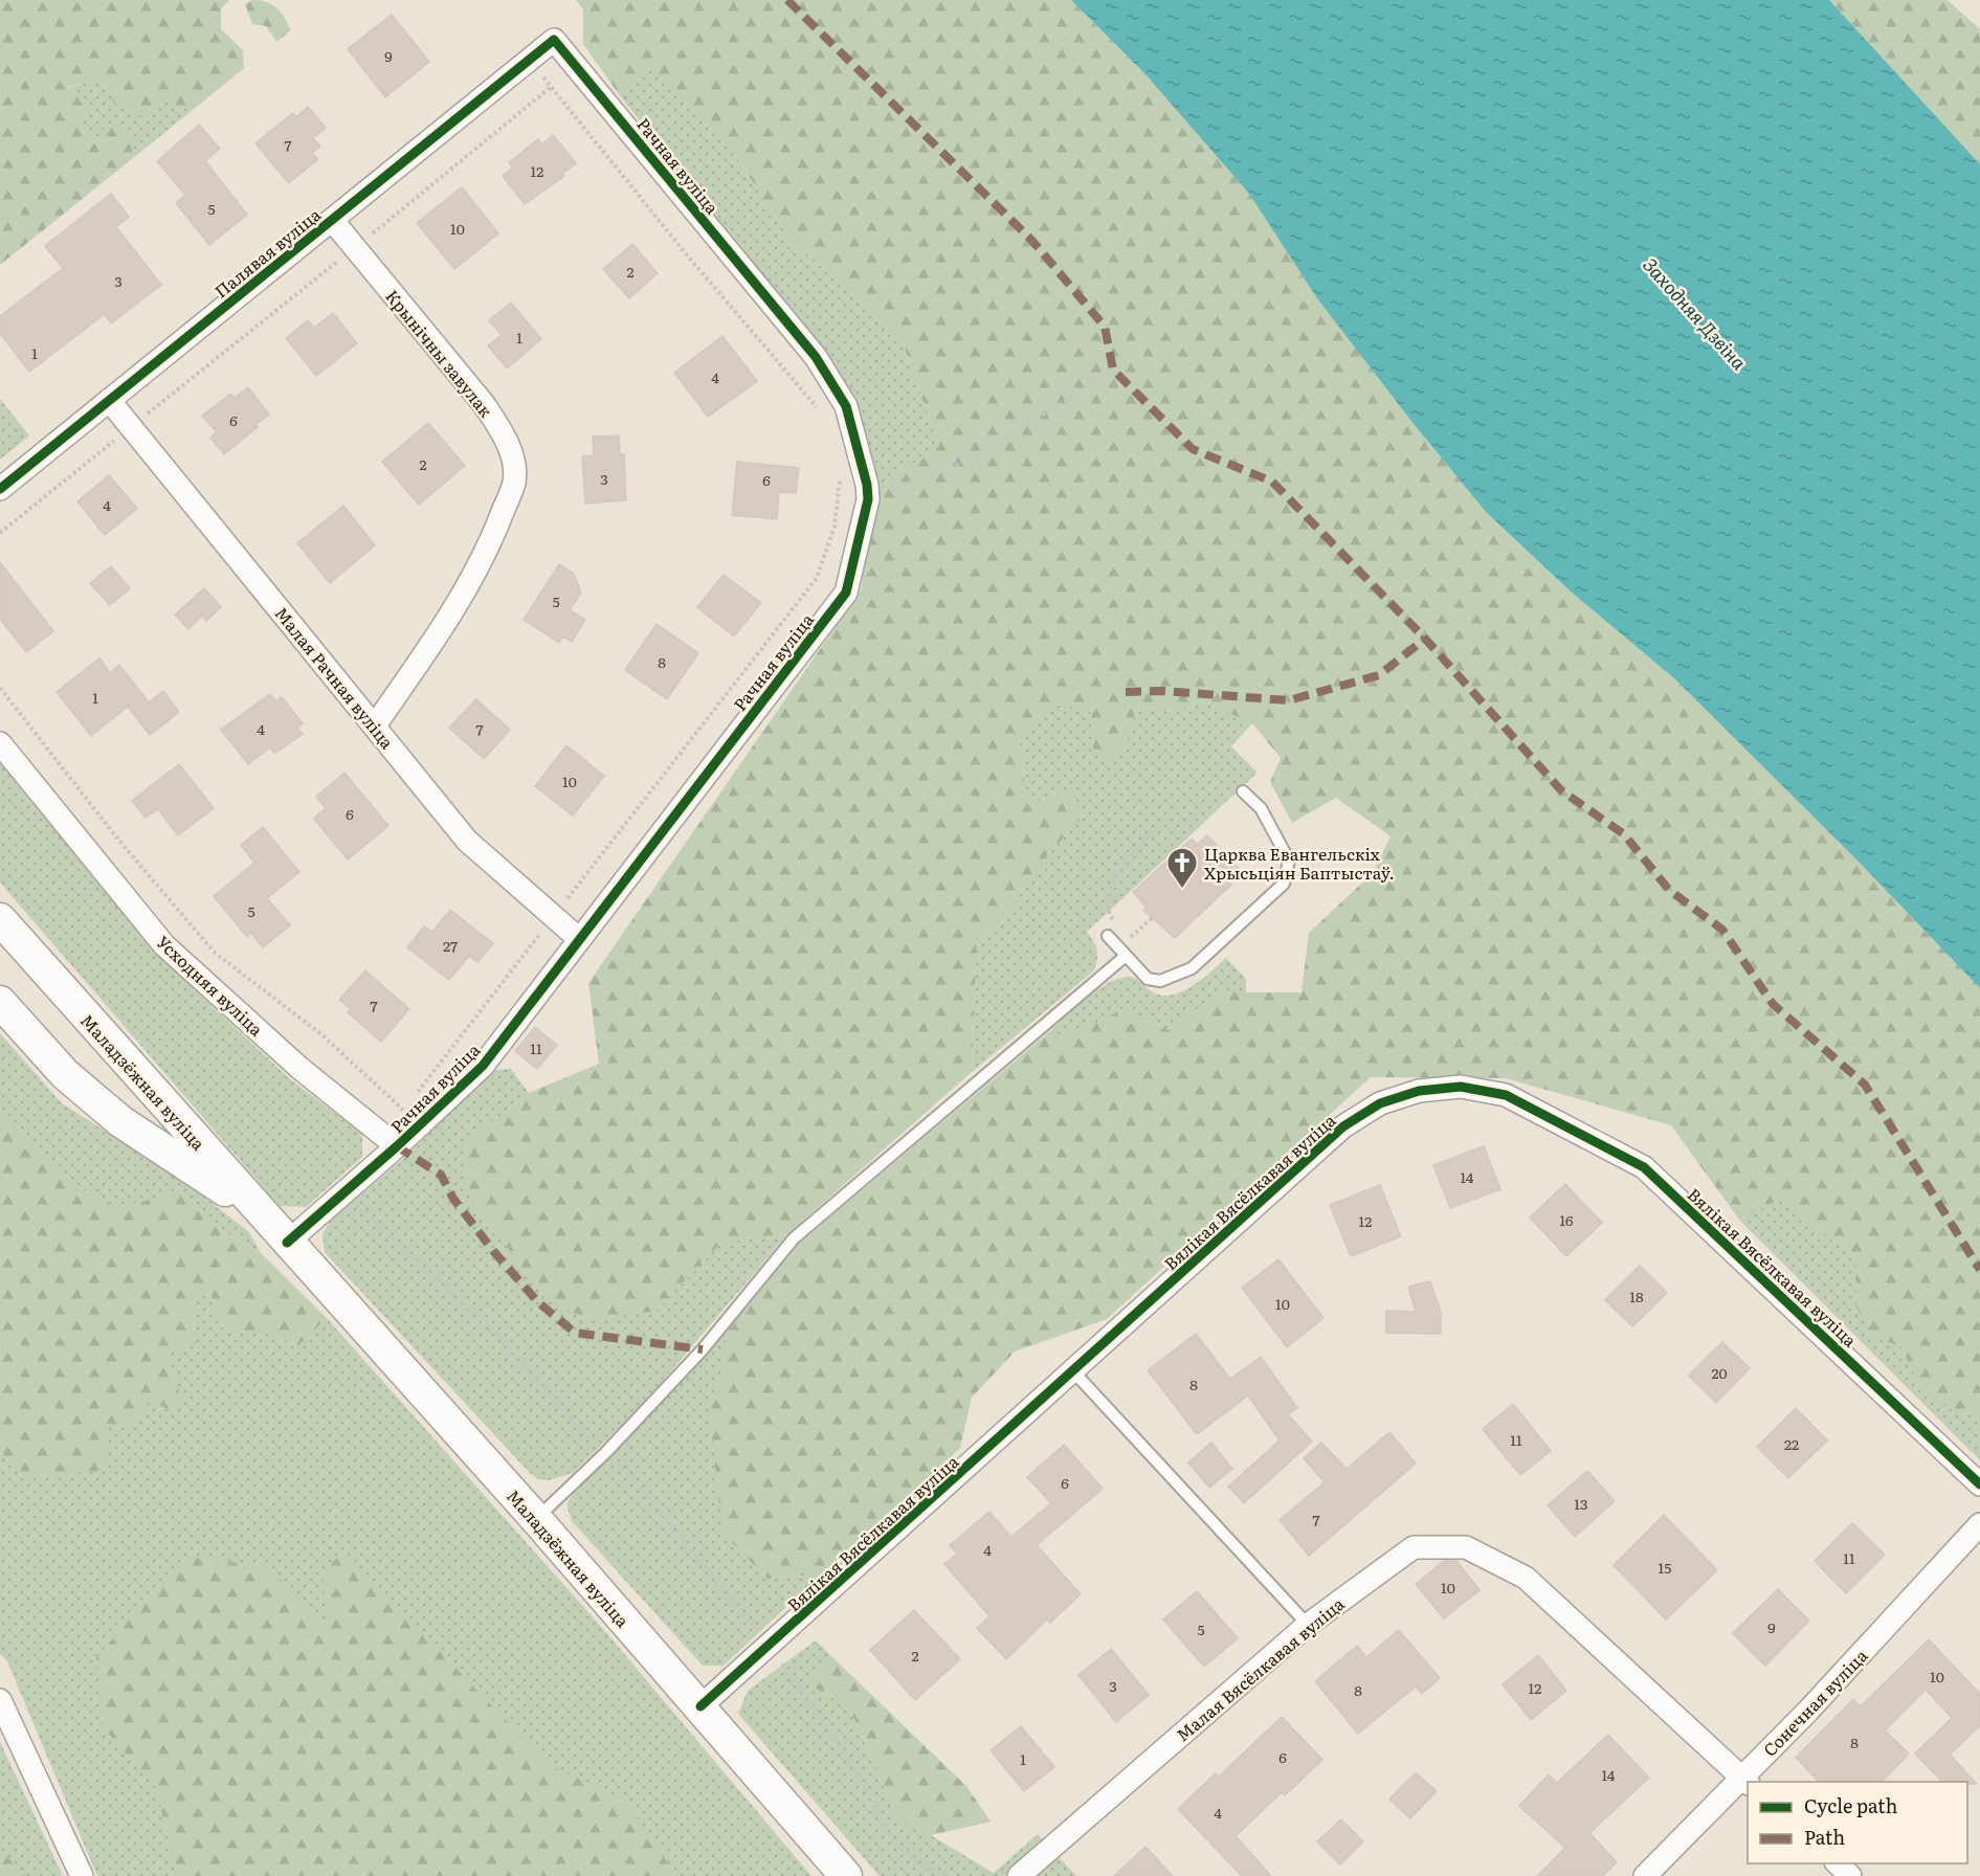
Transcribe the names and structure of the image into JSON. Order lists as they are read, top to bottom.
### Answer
{
  "streets": {
    "main road": ["Маладзёжная вуліца"],
    "street": [
      "Рачная вуліца",
      "Палявая вуліца",
      "Крынічны завулак",
      "Малая Рачная вуліца",
      "Усходняя вуліца",
      "Вялікая Вясёлкавая вуліца",
      "Малая Вясёлкавая вуліца",
      "Сонечная вуліца"
    ]
  },
  "crossings": [
    ["Рачная вуліца", "Палявая вуліца"],
    ["Рачная вуліца", "Малая Рачная вуліца"],
    ["Рачная вуліца", "Усходняя вуліца"],
    ["Рачная вуліца", "Маладзёжная вуліца"],
    ["Палявая вуліца", "Крынічны завулак"],
    ["Палявая вуліца", "Малая Рачная вуліца"],
    ["Крынічны завулак", "Малая Рачная вуліца"],
    ["Маладзёжная вуліца", "Вялікая Вясёлкавая вуліца"],
    ["Малая Вясёлкавая вуліца", "Сонечная вуліца"]
  ],
  "water": ["Заходняя Дзвіна"],
  "places": {
    "church": ["Царква Евангельскіх Хрысьціян Баптыстаў."]
  },
  "house_numbers": [
    "9",
    "7",
    "12",
    "5",
    "10",
    "2",
    "3",
    "1",
    "1",
    "4",
    "6",
    "2",
    "3",
    "6",
    "4",
    "5",
    "8",
    "1",
    "4",
    "7",
    "10",
    "6",
    "5",
    "27",
    "7",
    "11",
    "14",
    "16",
    "12",
    "18",
    "10",
    "20",
    "8",
    "11",
    "22",
    "6",
    "13",
    "7",
    "4",
    "11",
    "15",
    "10",
    "9",
    "5",
    "2",
    "10",
    "3",
    "12",
    "8",
    "8",
    "6",
    "1",
    "14",
    "4"
  ],
  "legend": ["Cycle path", "Path"]
}
